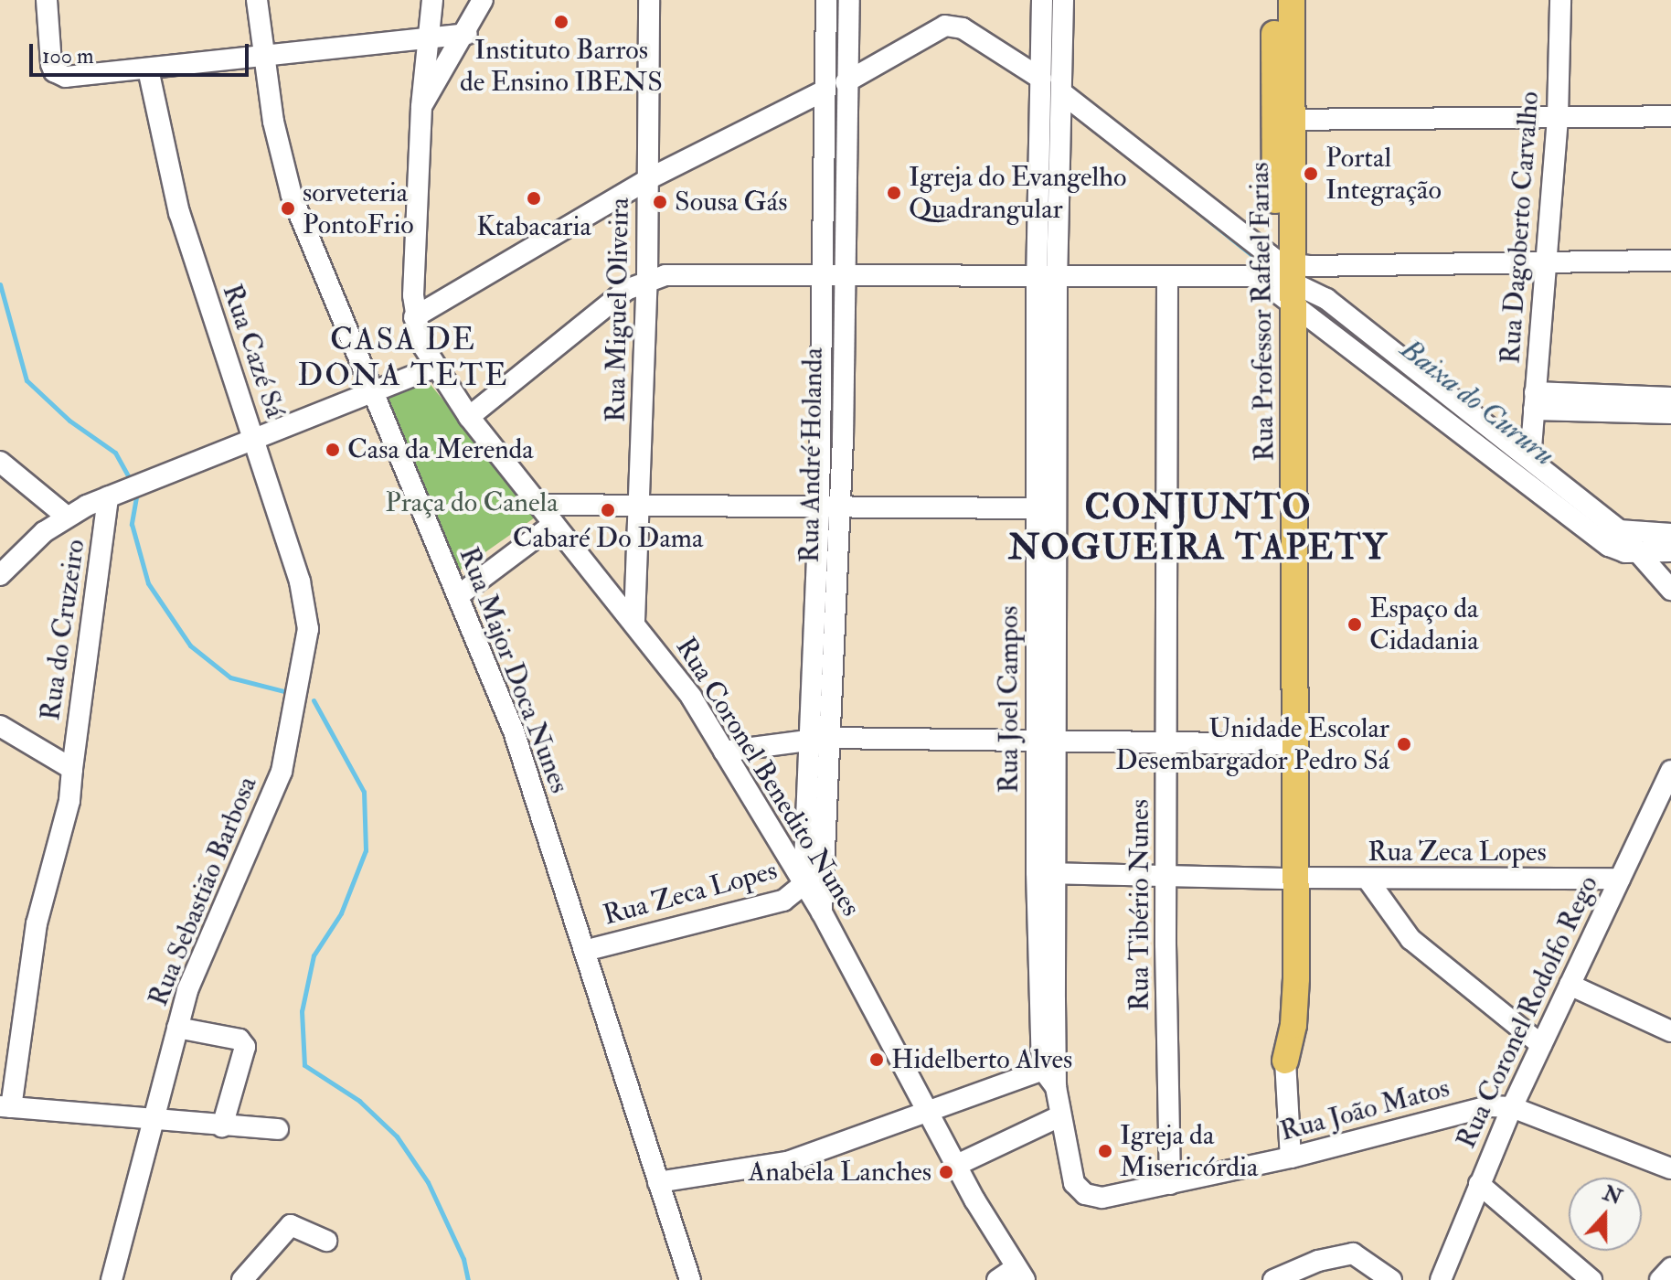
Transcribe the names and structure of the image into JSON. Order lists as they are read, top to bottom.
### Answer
{
  "streets": {
    "main road": ["Rua Professor Rafael Farias"],
    "street": [
      "Rua Dagoberto Carvalho",
      "Rua Miguel Oliveira",
      "Rua Cazé Sá",
      "Rua André Holanda",
      "Rua do Cruzeiro",
      "Rua Major Doca Nunes",
      "Rua Joel Campos",
      "Rua Coronel Benedito Nunes",
      "Rua Zeca Lopes",
      "Rua Sebastião Barbosa",
      "Rua Tibério Nunes",
      "Rua Coronel Rodolfo Rego",
      "Rua João Matos"
    ]
  },
  "crossings": [
    ["Rua Miguel Oliveira", "Rua Coronel Benedito Nunes"],
    ["Rua Professor Rafael Farias", "Rua Zeca Lopes"],
    ["Rua Professor Rafael Farias", "Rua João Matos"],
    ["Rua Cazé Sá", "Rua Sebastião Barbosa"],
    ["Rua André Holanda", "Rua Coronel Benedito Nunes"],
    ["Rua André Holanda", "Rua Zeca Lopes"],
    ["Rua Major Doca Nunes", "Rua Zeca Lopes"],
    ["Rua Joel Campos", "Rua Zeca Lopes"],
    ["Rua Coronel Benedito Nunes", "Rua Zeca Lopes"],
    ["Rua Zeca Lopes", "Rua Tibério Nunes"],
    ["Rua Zeca Lopes", "Rua Coronel Rodolfo Rego"],
    ["Rua Tibério Nunes", "Rua João Matos"],
    ["Rua Coronel Rodolfo Rego", "Rua João Matos"]
  ],
  "districts": ["CASA DE DONA TETE", "CONJUNTO NOGUEIRA TAPETY"],
  "water": ["Baixa do Cururu"],
  "parks": ["Praça do Canela"],
  "places": [
    "Instituto Barros de Ensino IBENS",
    "Portal Integração",
    "Igreja do Evangelho Quadrangular",
    "Ktabacaria",
    "Sousa Gás",
    "sorveteria PontoFrio",
    "Casa da Merenda",
    "Cabaré Do Dama",
    "Espaço da Cidadania",
    "Unidade Escolar Desembargador Pedro Sá",
    "Hidelberto Alves",
    "Igreja da Misericórdia",
    "Anabela Lanches"
  ],
  "scale_bar": "100 m",
  "north": "top"
}
